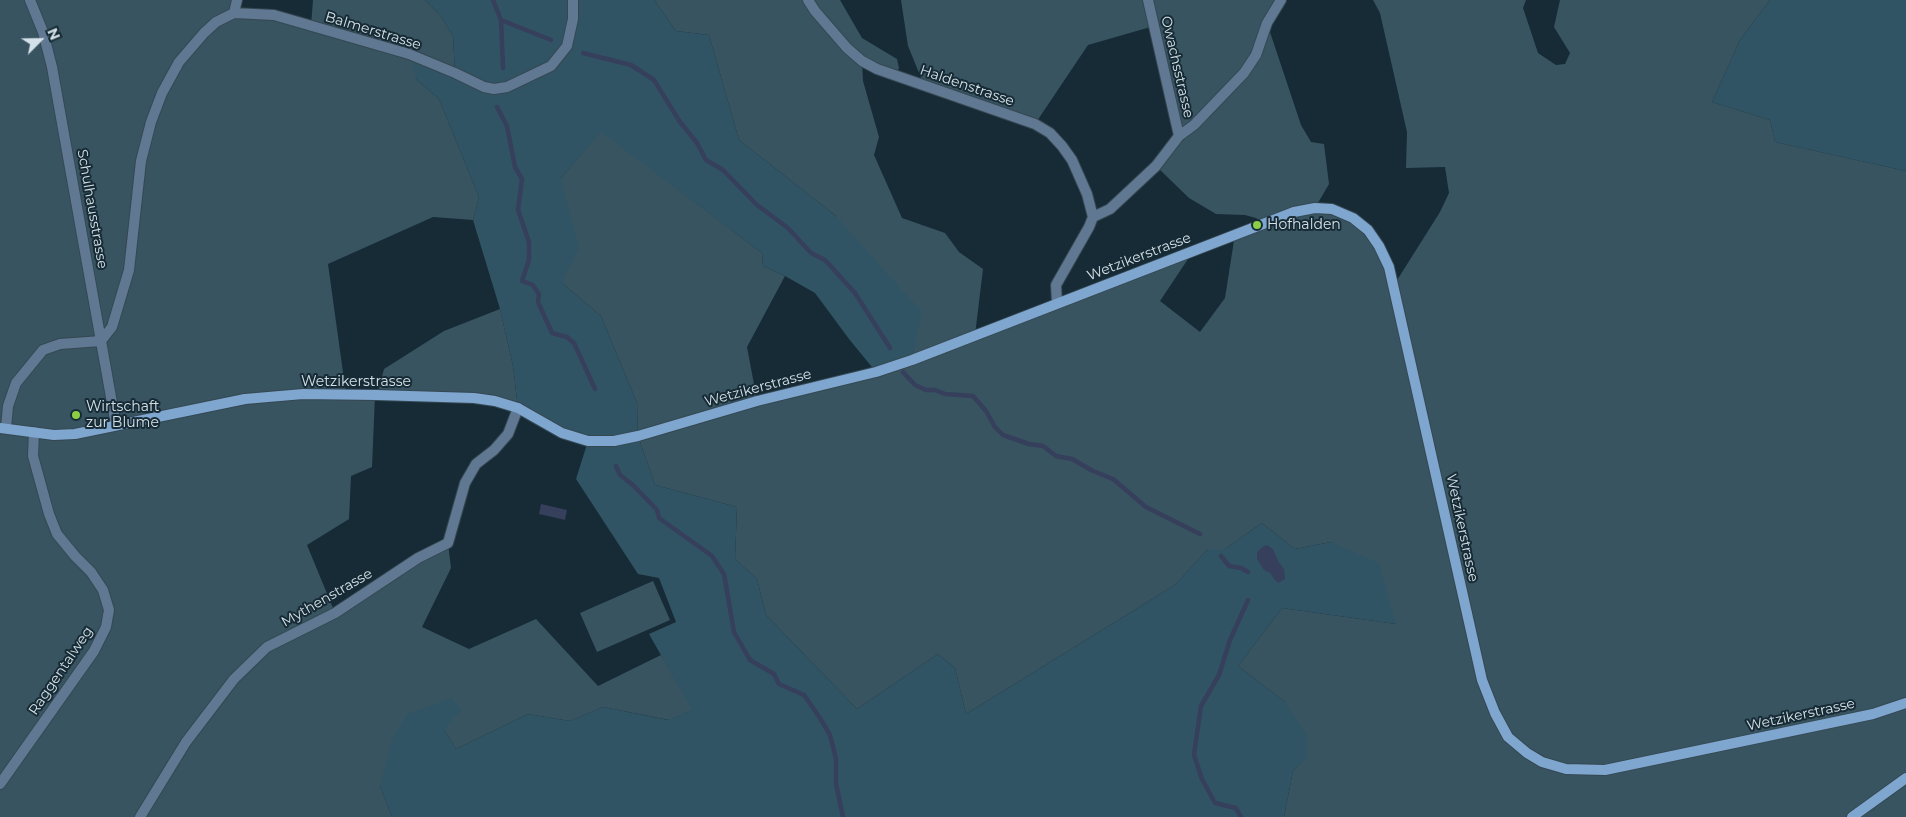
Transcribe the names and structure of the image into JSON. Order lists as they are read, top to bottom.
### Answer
{
  "streets": {
    "street": [
      "Balmerstrasse",
      "Owachsstrasse",
      "Haldenstrasse",
      "Schulhausstrasse",
      "Wetzikerstrasse",
      "Mythenstrasse",
      "Raggentalweg"
    ]
  },
  "crossings": [
    ["Owachsstrasse", "Haldenstrasse"],
    ["Schulhausstrasse", "Wetzikerstrasse"],
    ["Wetzikerstrasse", "Mythenstrasse"],
    ["Wetzikerstrasse", "Raggentalweg"]
  ],
  "places": ["Hofhalden", "Wirtschaft zur Blume"],
  "north": "top right"
}
